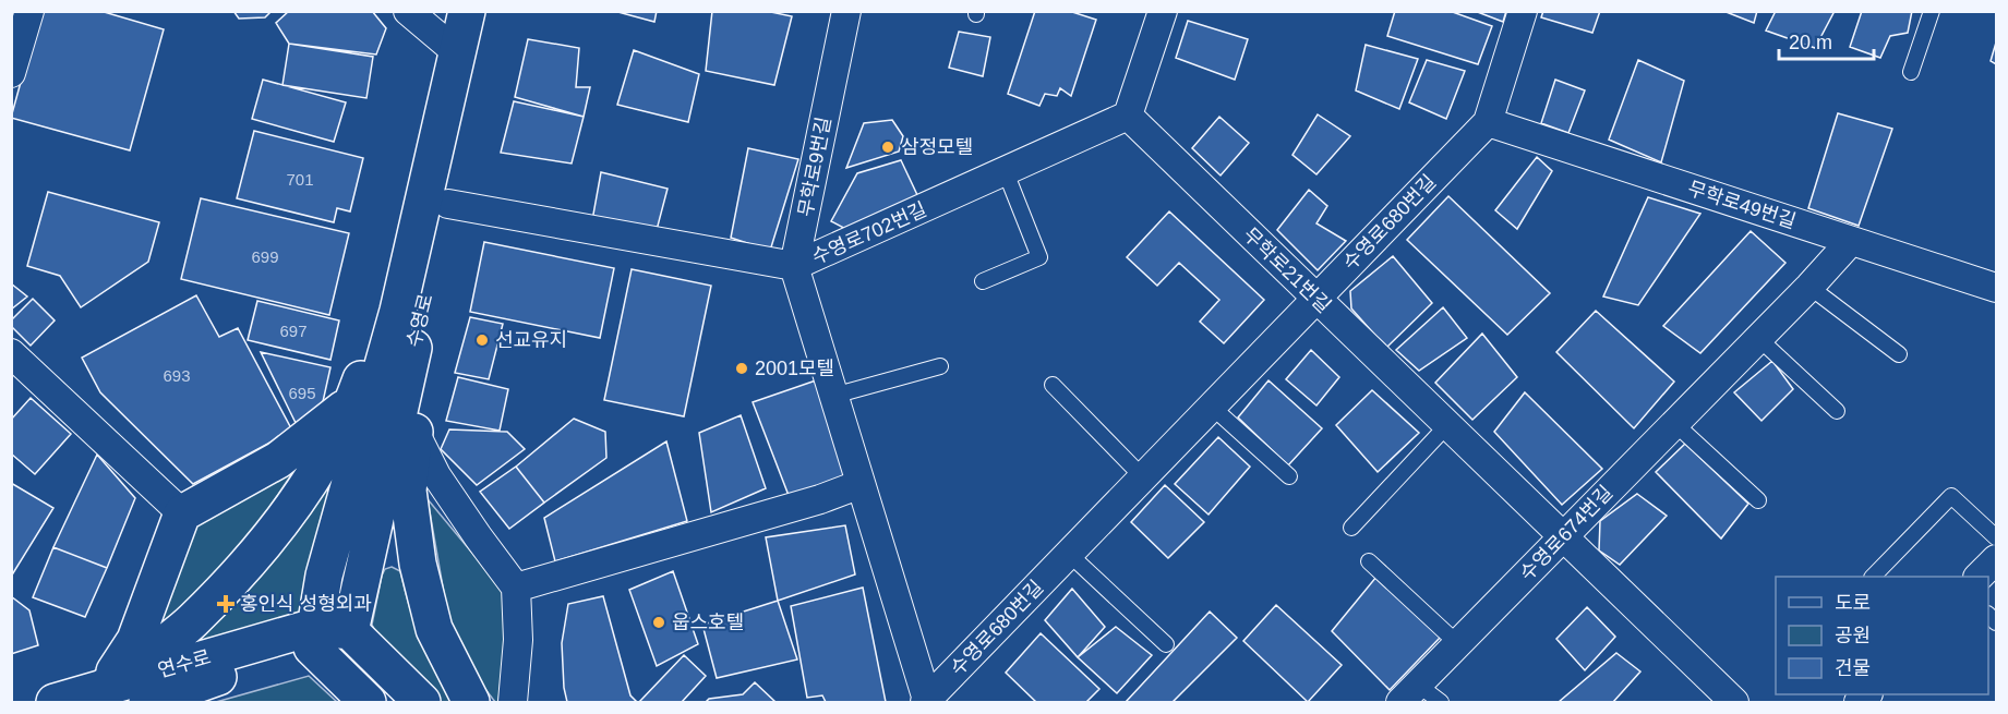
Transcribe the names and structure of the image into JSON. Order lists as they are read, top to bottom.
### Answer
{
  "streets": {
    "main road": ["수영로", "연수로"],
    "street": [
      "무학로9번길",
      "무학로49번길",
      "수영로680번길",
      "수영로702번길",
      "무학로21번길",
      "수영로674번길"
    ]
  },
  "crossings": [
    ["무학로9번길", "수영로680번길"],
    ["무학로9번길", "수영로702번길"],
    ["무학로49번길", "수영로680번길"],
    ["무학로49번길", "수영로674번길"],
    ["수영로680번길", "무학로21번길"],
    ["수영로702번길", "무학로21번길"],
    ["수영로702번길", "수영로"],
    ["무학로21번길", "수영로674번길"],
    ["수영로", "연수로"]
  ],
  "places": {
    "other": [
      "삼정모텔",
      "선교유지",
      "2001모텔",
      "웁스호텔"
    ],
    "health": ["홍인식 성형외과"]
  },
  "house_numbers": [
    "701",
    "699",
    "697",
    "693",
    "695"
  ],
  "legend": ["도로", "공원", "건물"],
  "scale_bar": "20 m"
}
